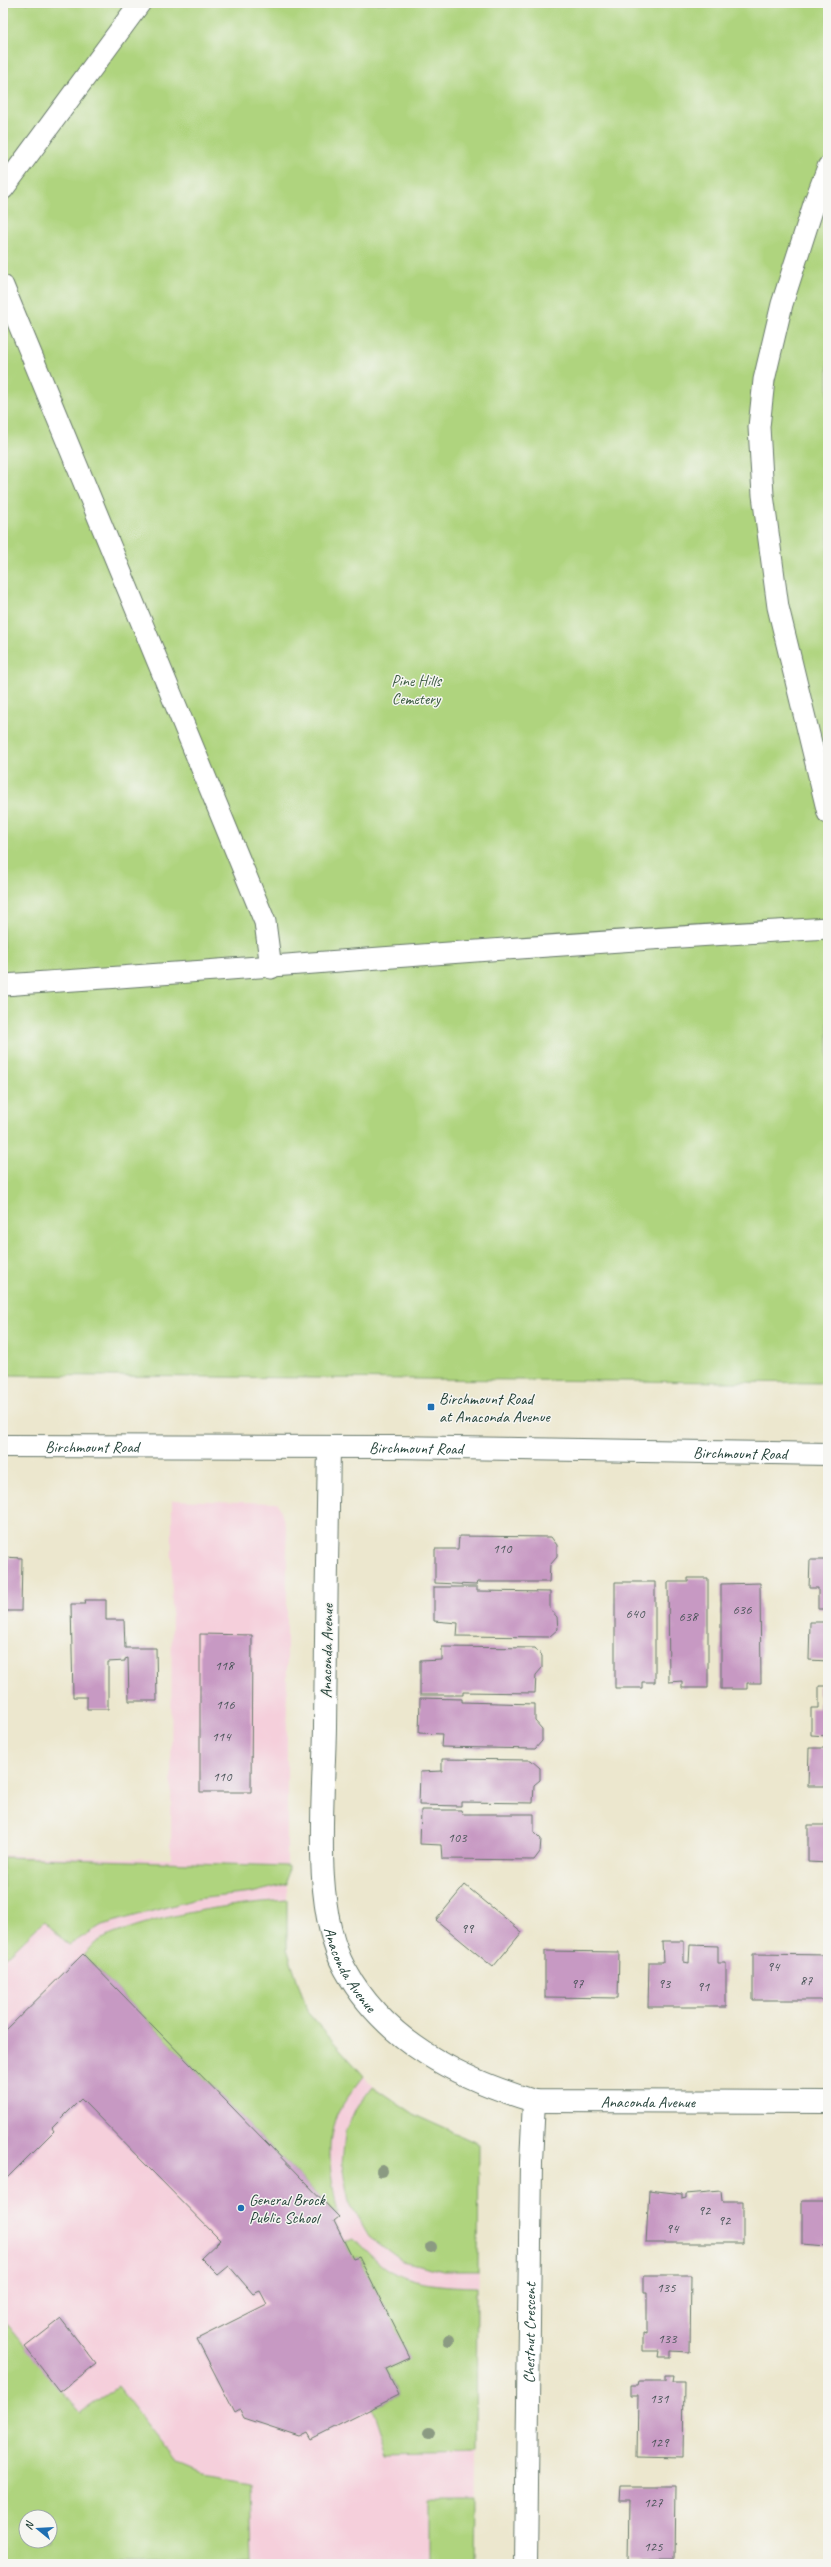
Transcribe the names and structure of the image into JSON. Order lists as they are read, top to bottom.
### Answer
{
  "streets": {
    "street": ["Birchmount Road", "Anaconda Avenue", "Chestnut Crescent"]
  },
  "crossings": [
    ["Birchmount Road", "Anaconda Avenue"],
    ["Anaconda Avenue", "Chestnut Crescent"]
  ],
  "parks": ["Pine Hills Cemetery"],
  "places": {
    "transit": ["Birchmount Road at Anaconda Avenue"],
    "other": ["General Brock Public School"]
  },
  "house_numbers": [
    "110",
    "636",
    "640",
    "638",
    "118",
    "116",
    "114",
    "110",
    "103",
    "99",
    "94",
    "87",
    "97",
    "93",
    "91",
    "92",
    "92",
    "94",
    "135",
    "133",
    "131",
    "129",
    "127",
    "125"
  ],
  "north": "left"
}
